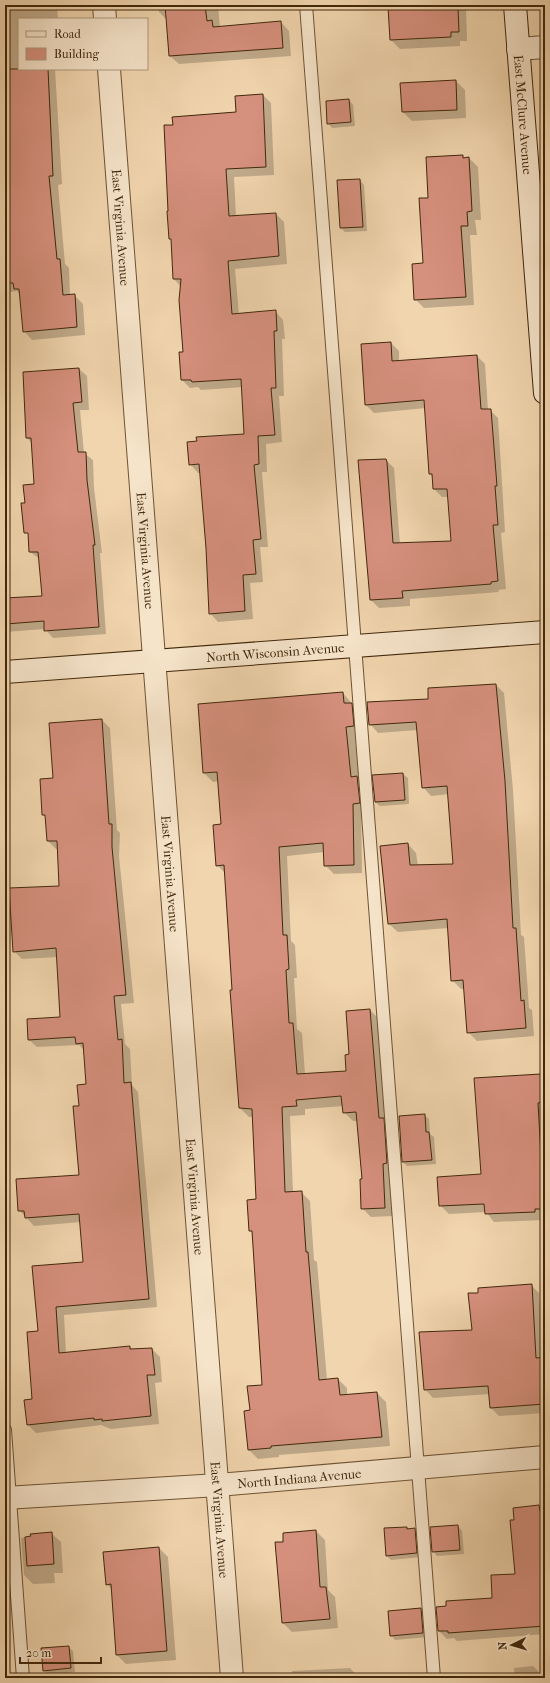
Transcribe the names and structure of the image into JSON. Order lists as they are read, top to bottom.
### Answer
{
  "streets": {
    "street": [
      "East McClure Avenue",
      "East Virginia Avenue",
      "North Wisconsin Avenue",
      "North Indiana Avenue"
    ]
  },
  "crossings": [
    ["East Virginia Avenue", "North Wisconsin Avenue"],
    ["East Virginia Avenue", "North Indiana Avenue"]
  ],
  "legend": ["Road", "Building"],
  "scale_bar": "20 m",
  "north": "left"
}
